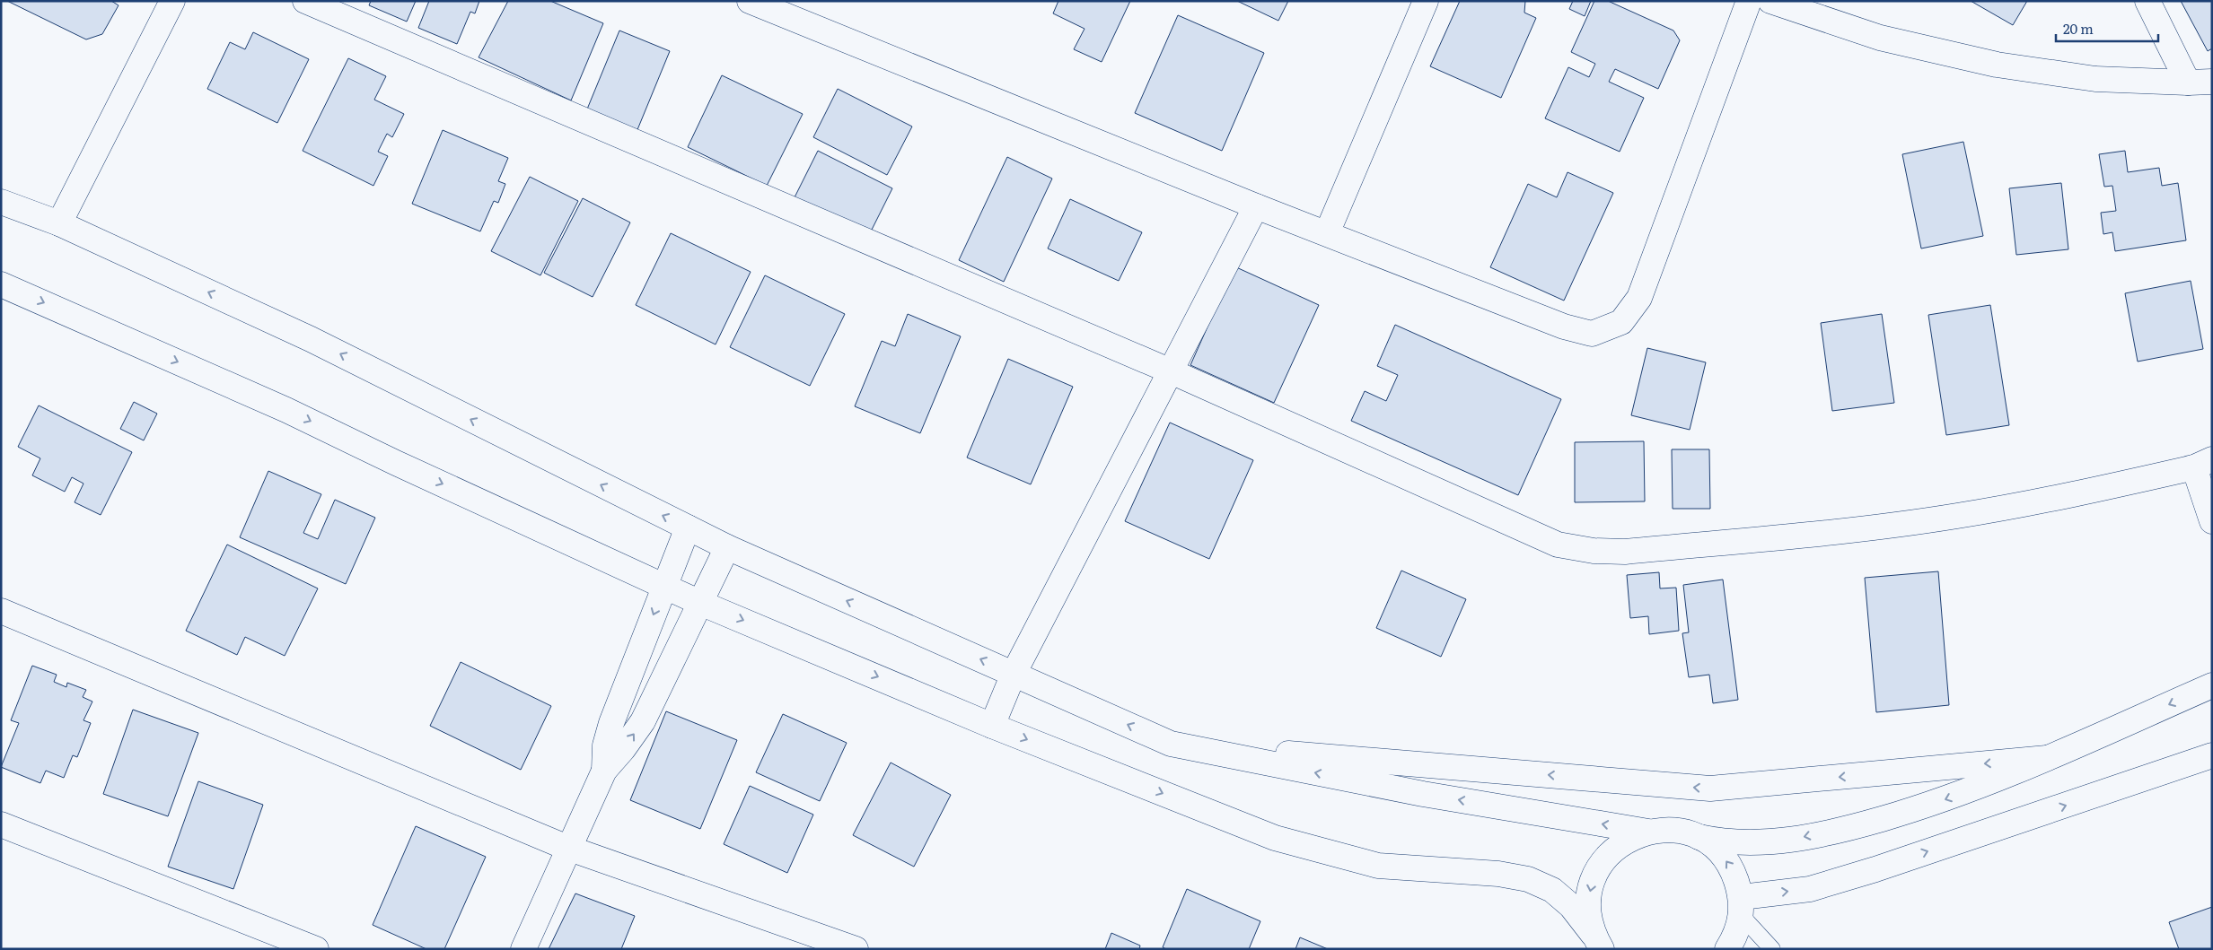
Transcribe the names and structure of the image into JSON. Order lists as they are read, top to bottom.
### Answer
{
  "scale_bar": "20 m"
}
